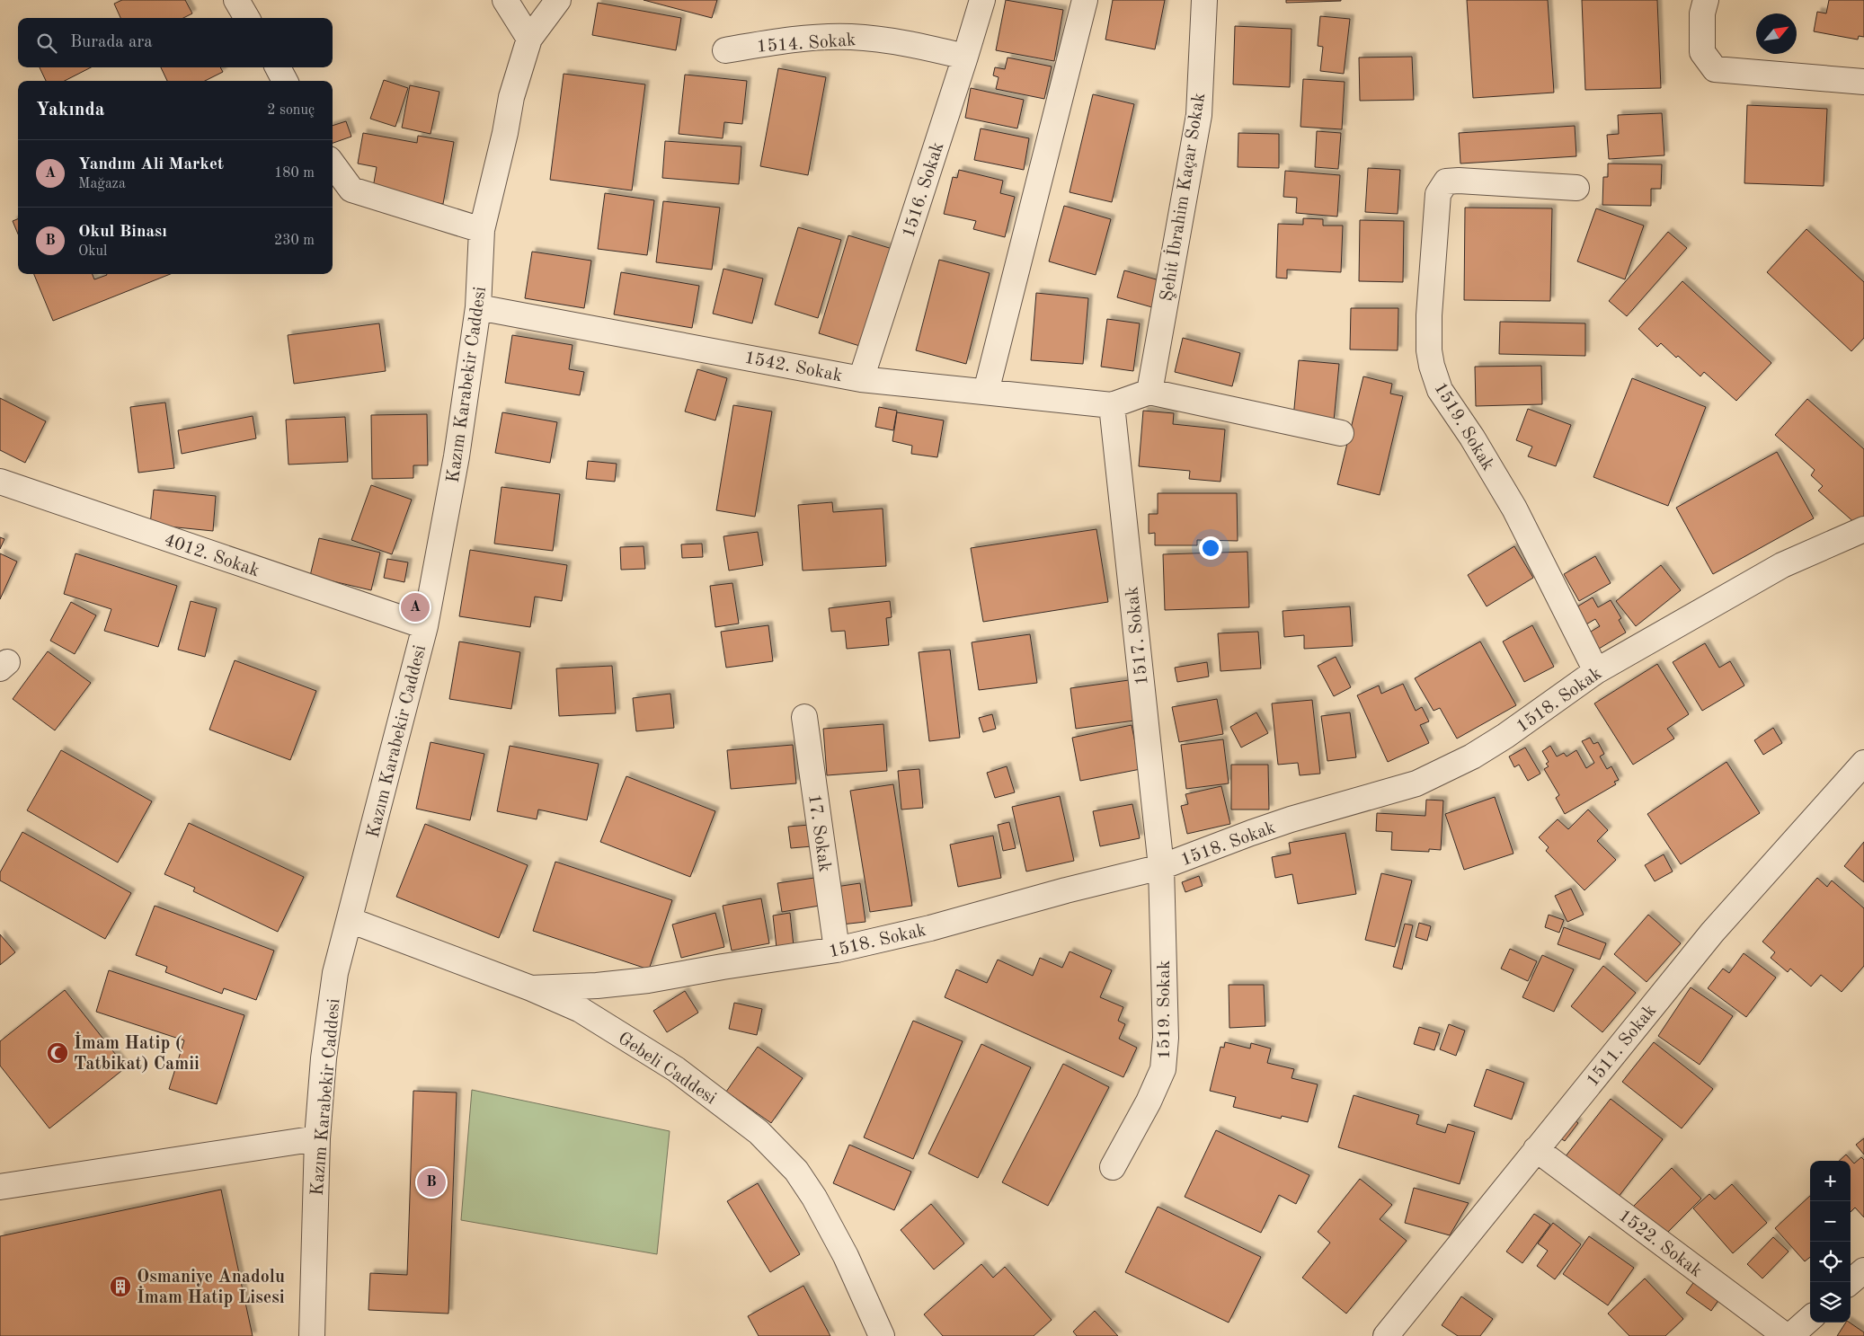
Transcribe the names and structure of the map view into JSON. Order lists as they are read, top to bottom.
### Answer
{
  "streets": {
    "street": [
      "1514. Sokak",
      "1516. Sokak",
      "Şehit İbrahim Kaçar Sokak",
      "1542. Sokak",
      "Kazım Karabekir Caddesi",
      "1519. Sokak",
      "4012. Sokak",
      "1517. Sokak",
      "1518. Sokak",
      "17. Sokak",
      "1511. Sokak",
      "Gebeli Caddesi",
      "1522. Sokak"
    ]
  },
  "crossings": [
    ["1514. Sokak", "1516. Sokak"],
    ["1516. Sokak", "1542. Sokak"],
    ["1542. Sokak", "Kazım Karabekir Caddesi"],
    ["1542. Sokak", "1517. Sokak"],
    ["Kazım Karabekir Caddesi", "4012. Sokak"],
    ["Kazım Karabekir Caddesi", "Gebeli Caddesi"],
    ["1519. Sokak", "1517. Sokak"],
    ["1519. Sokak", "1518. Sokak"],
    ["1517. Sokak", "1518. Sokak"],
    ["1518. Sokak", "17. Sokak"],
    ["1518. Sokak", "Gebeli Caddesi"],
    ["1511. Sokak", "1522. Sokak"]
  ],
  "places": {
    "mosque": ["İmam Hatip ( Tatbikat) Camii"],
    "building": ["Osmaniye Anadolu İmam Hatip Lisesi"]
  },
  "north": "top right",
  "page": {
    "search": "Burada ara",
    "heading": ["Yakında", "2 sonuç"],
    "list": [
      {
        "mark": "A",
        "name": "Yandım Ali Market",
        "note": "Mağaza",
        "value": "180 m"
      },
      {
        "mark": "B",
        "name": "Okul Binası",
        "note": "Okul",
        "value": "230 m"
      }
    ],
    "pins": ["A", "B"],
    "map_buttons": ["+", "−"]
  }
}
